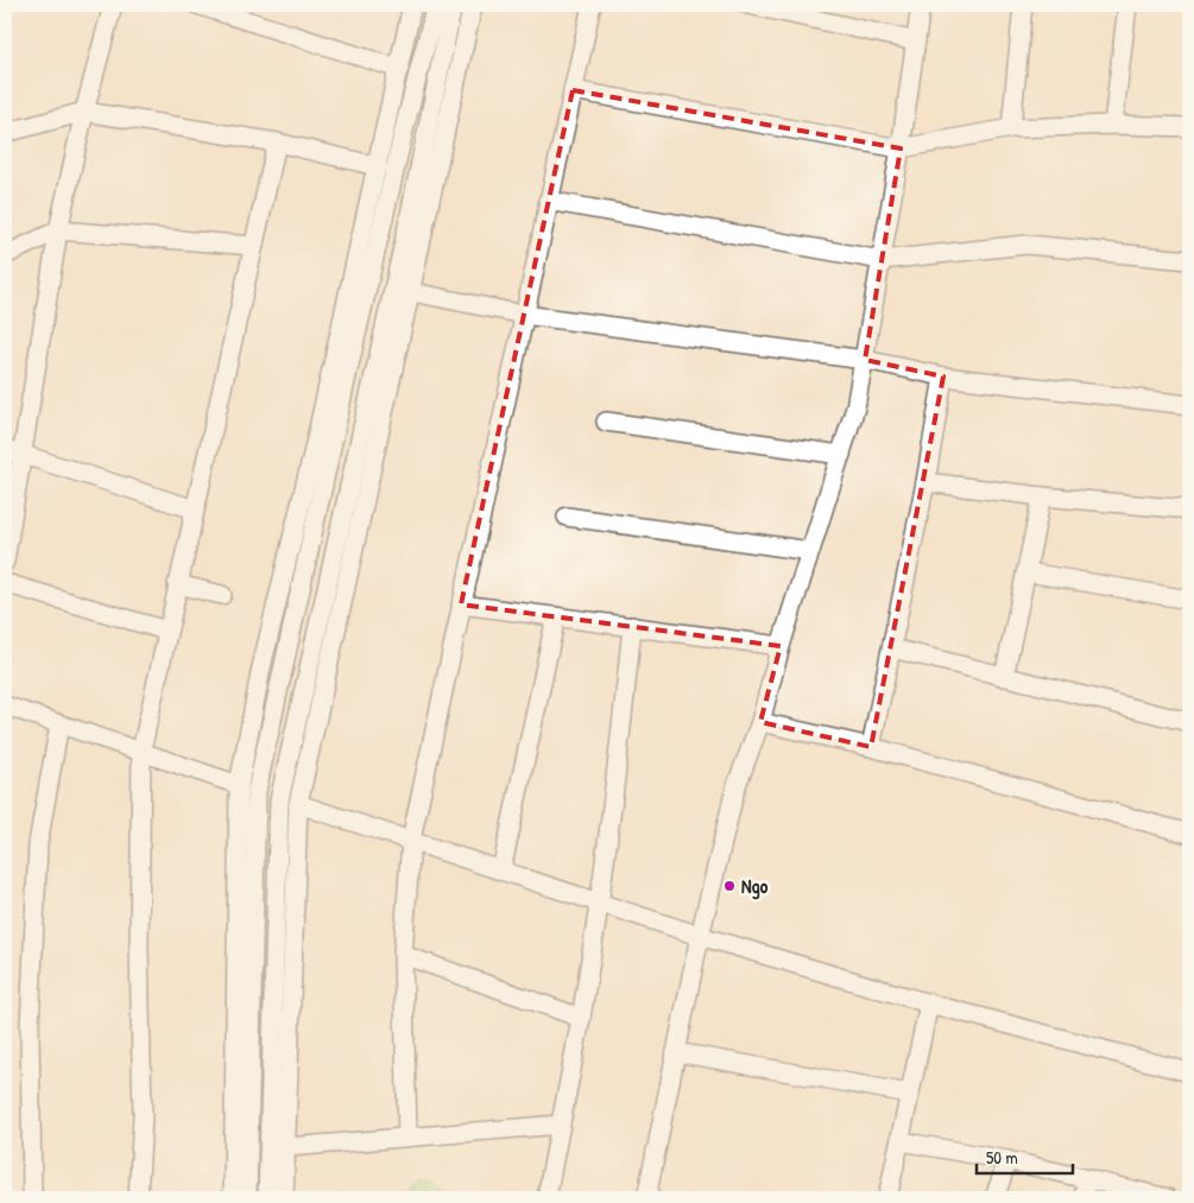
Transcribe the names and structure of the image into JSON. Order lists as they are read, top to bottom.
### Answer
{
  "places": ["Ngo"],
  "scale_bar": "50 m"
}
